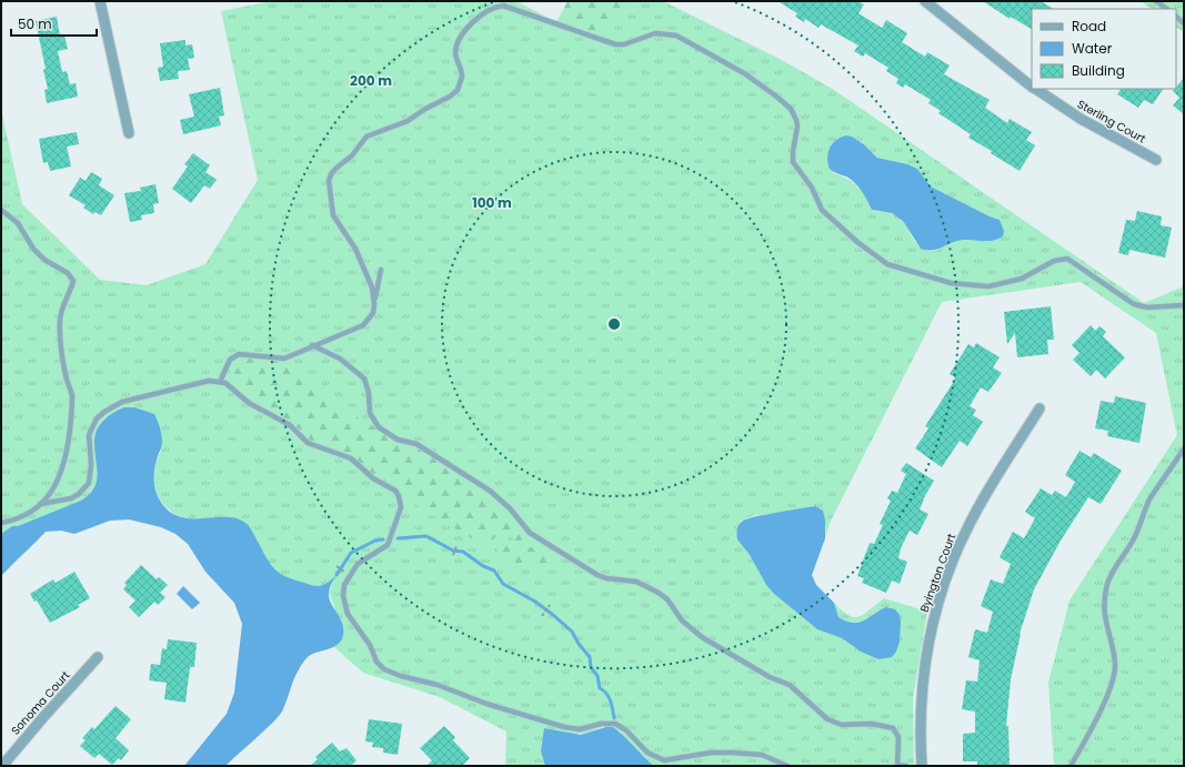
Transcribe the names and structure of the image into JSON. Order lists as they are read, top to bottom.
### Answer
{
  "streets": {
    "street": ["Sterling Court", "Byington Court", "Sonoma Court"]
  },
  "legend": ["Road", "Water", "Building"],
  "scale_bar": "50 m",
  "rings": ["200 m", "100 m"]
}
